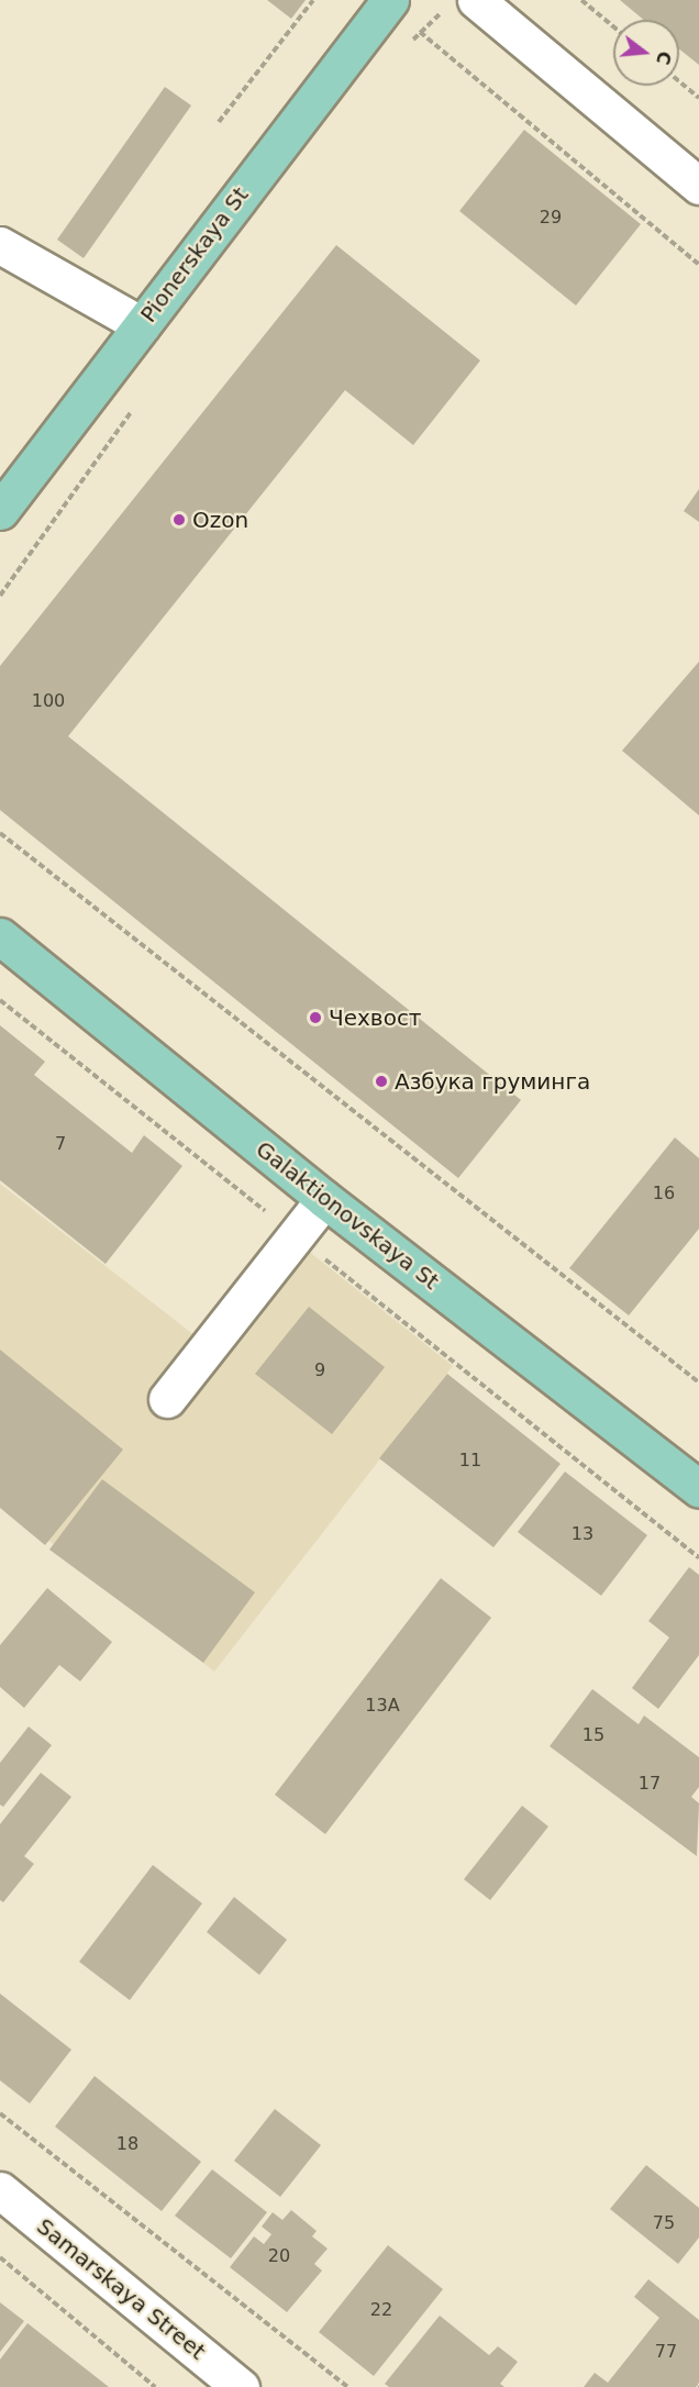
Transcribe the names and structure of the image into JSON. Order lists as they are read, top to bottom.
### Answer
{
  "streets": {
    "main road": ["Pionerskaya St", "Galaktionovskaya St"],
    "street": ["Samarskaya Street"]
  },
  "places": ["Ozon", "Чехвост", "Азбука груминга"],
  "house_numbers": [
    "29",
    "100",
    "7",
    "16",
    "9",
    "11",
    "13",
    "13А",
    "15",
    "17",
    "18",
    "75",
    "20",
    "22",
    "77"
  ],
  "north": "right"
}
